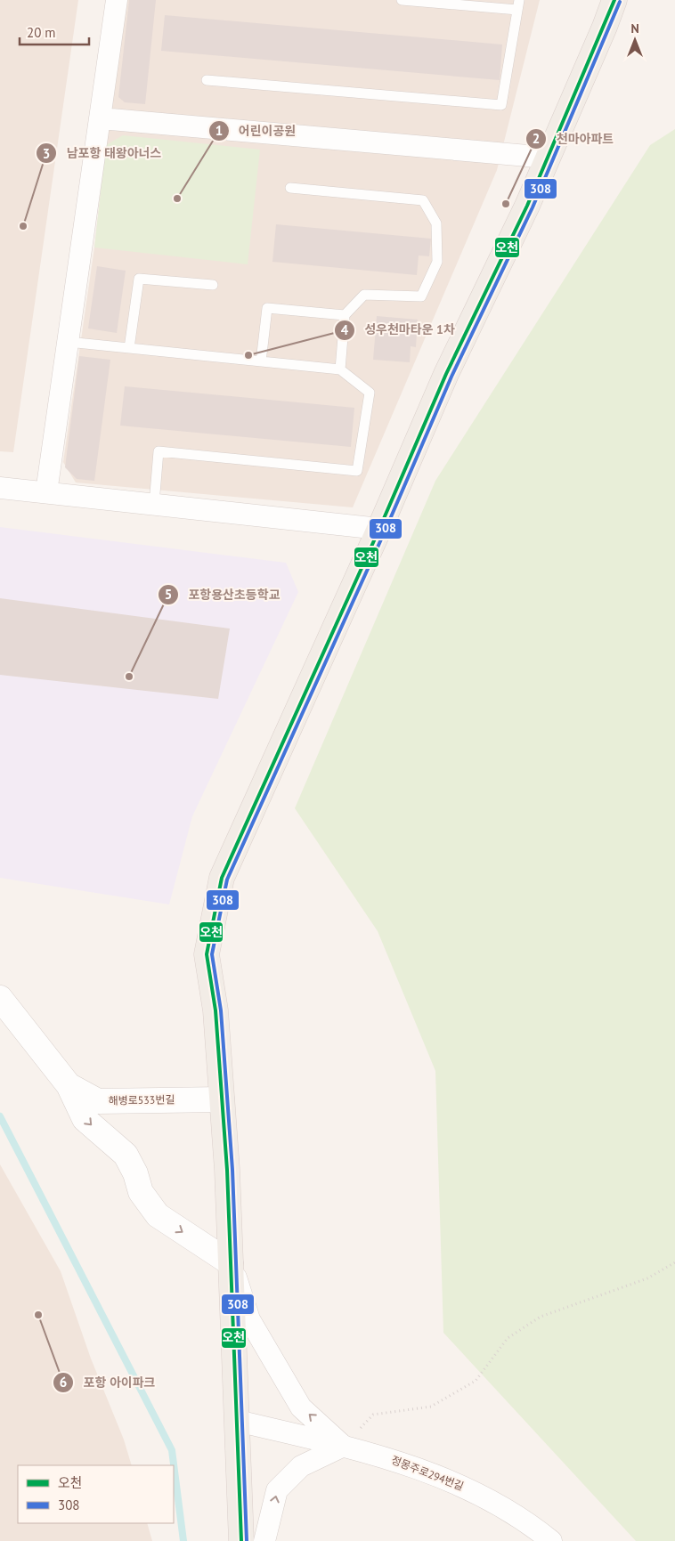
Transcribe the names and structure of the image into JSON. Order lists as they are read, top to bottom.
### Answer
{
  "streets": {
    "street": ["해병로533번길", "정몽주로294번길"]
  },
  "places": [
    "어린이공원",
    "천마아파트",
    "남포항 태왕아너스",
    "성우천마타운 1차",
    "포항용산초등학교",
    "포항 아이파크"
  ],
  "lines": ["transit line 오천", "transit line 308"],
  "legend": ["오천", "308"],
  "scale_bar": "20 m",
  "north": "top"
}
